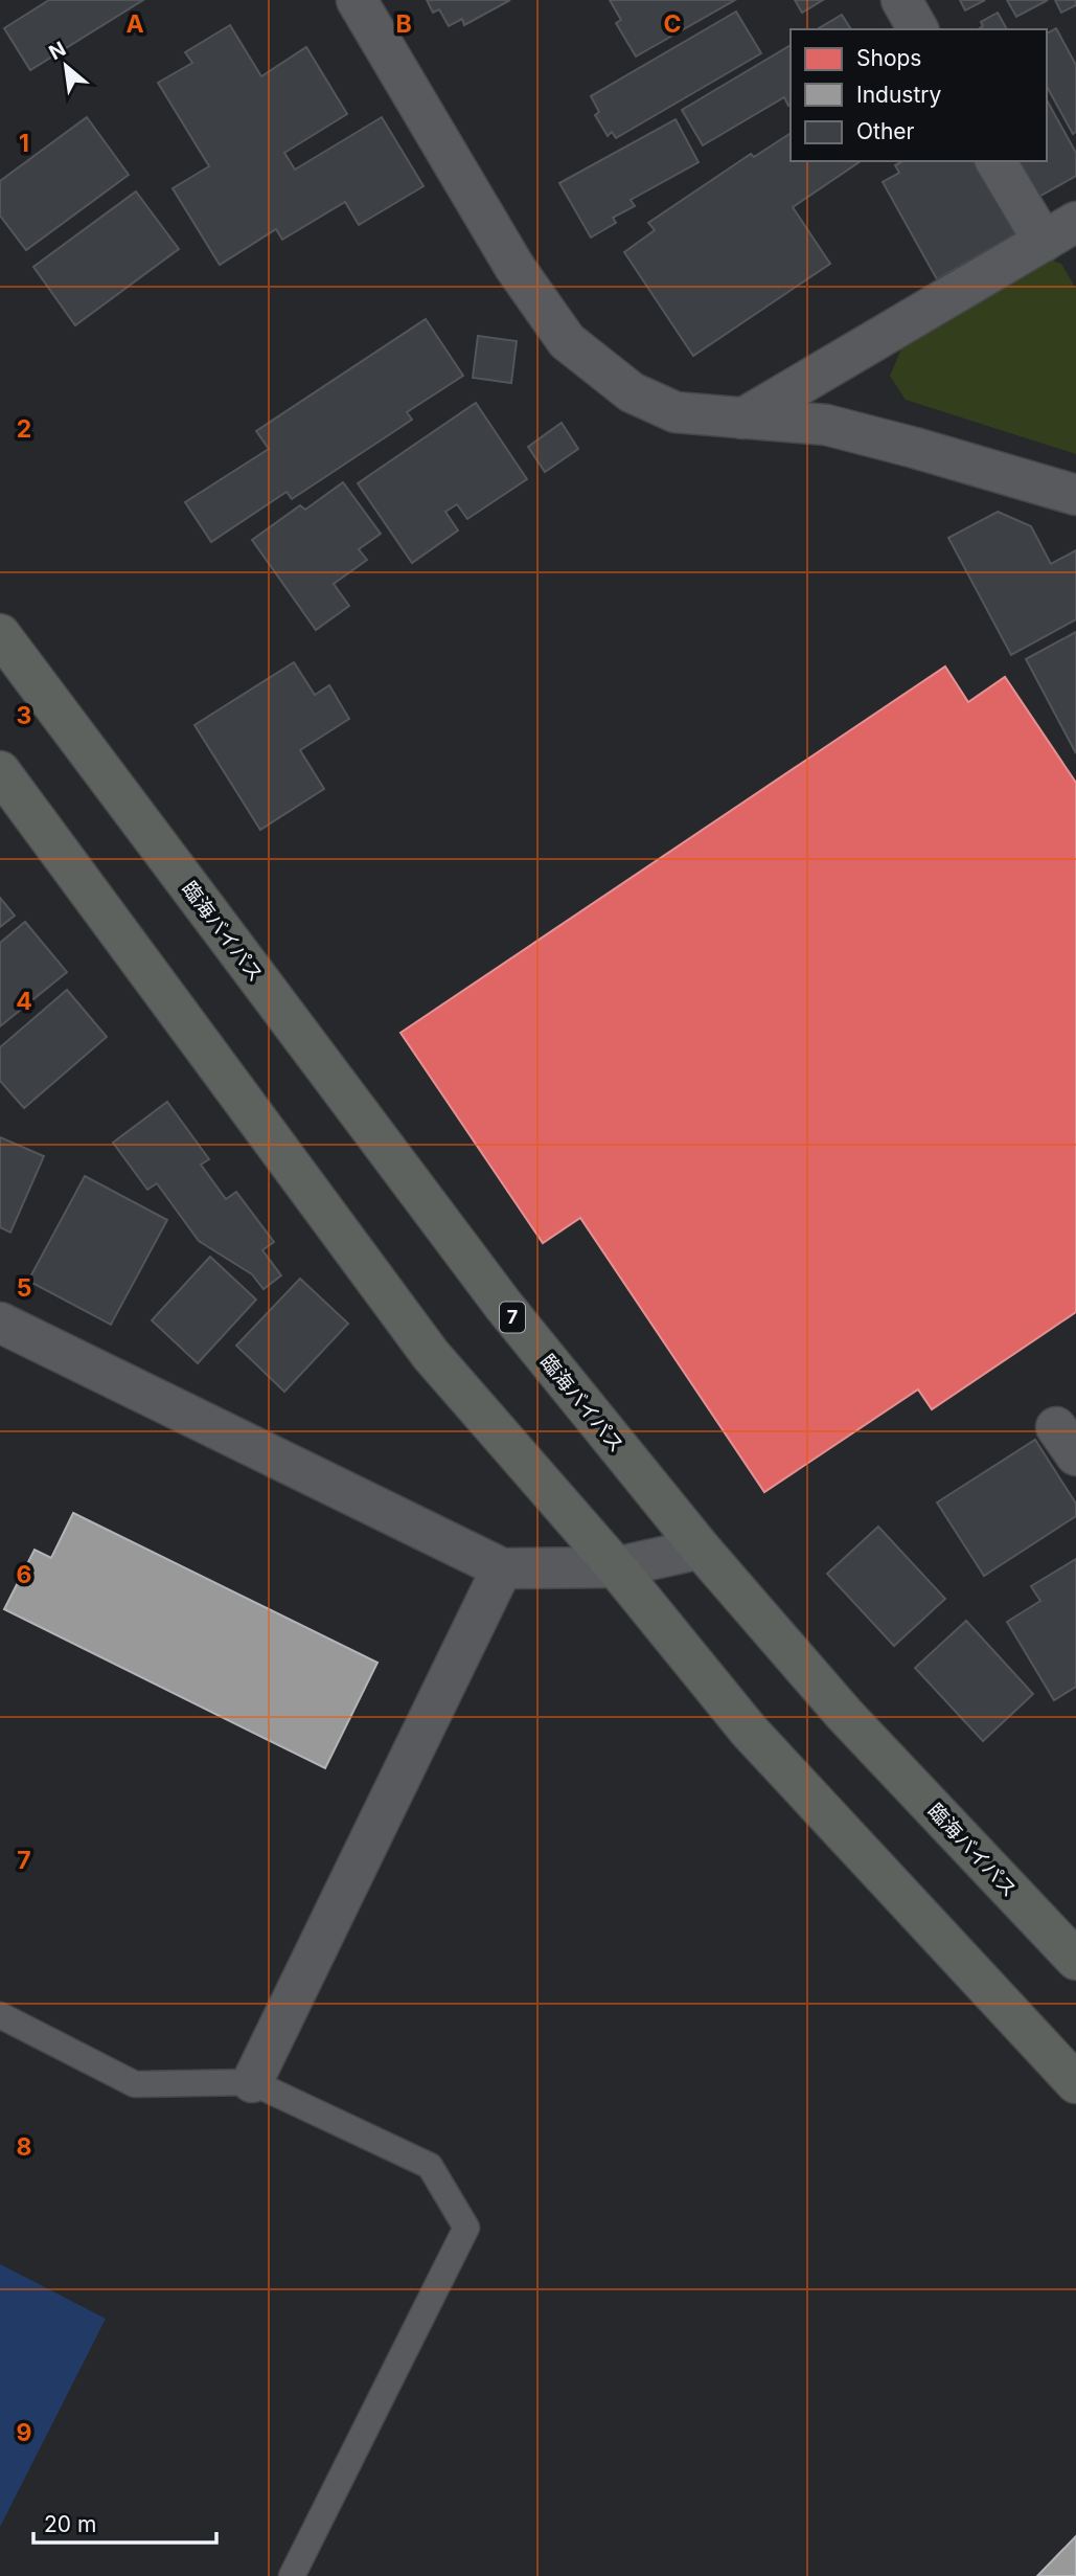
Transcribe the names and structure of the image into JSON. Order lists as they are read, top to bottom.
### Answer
{
  "streets": {
    "highway": ["臨海バイパス", "7"]
  },
  "legend": ["Shops", "Industry", "Other"],
  "scale_bar": "20 m",
  "north": "top left",
  "grid": {
    "columns": ["A", "B", "C"],
    "rows": [
      "1",
      "2",
      "3",
      "4",
      "5",
      "6",
      "7",
      "8",
      "9"
    ]
  }
}
